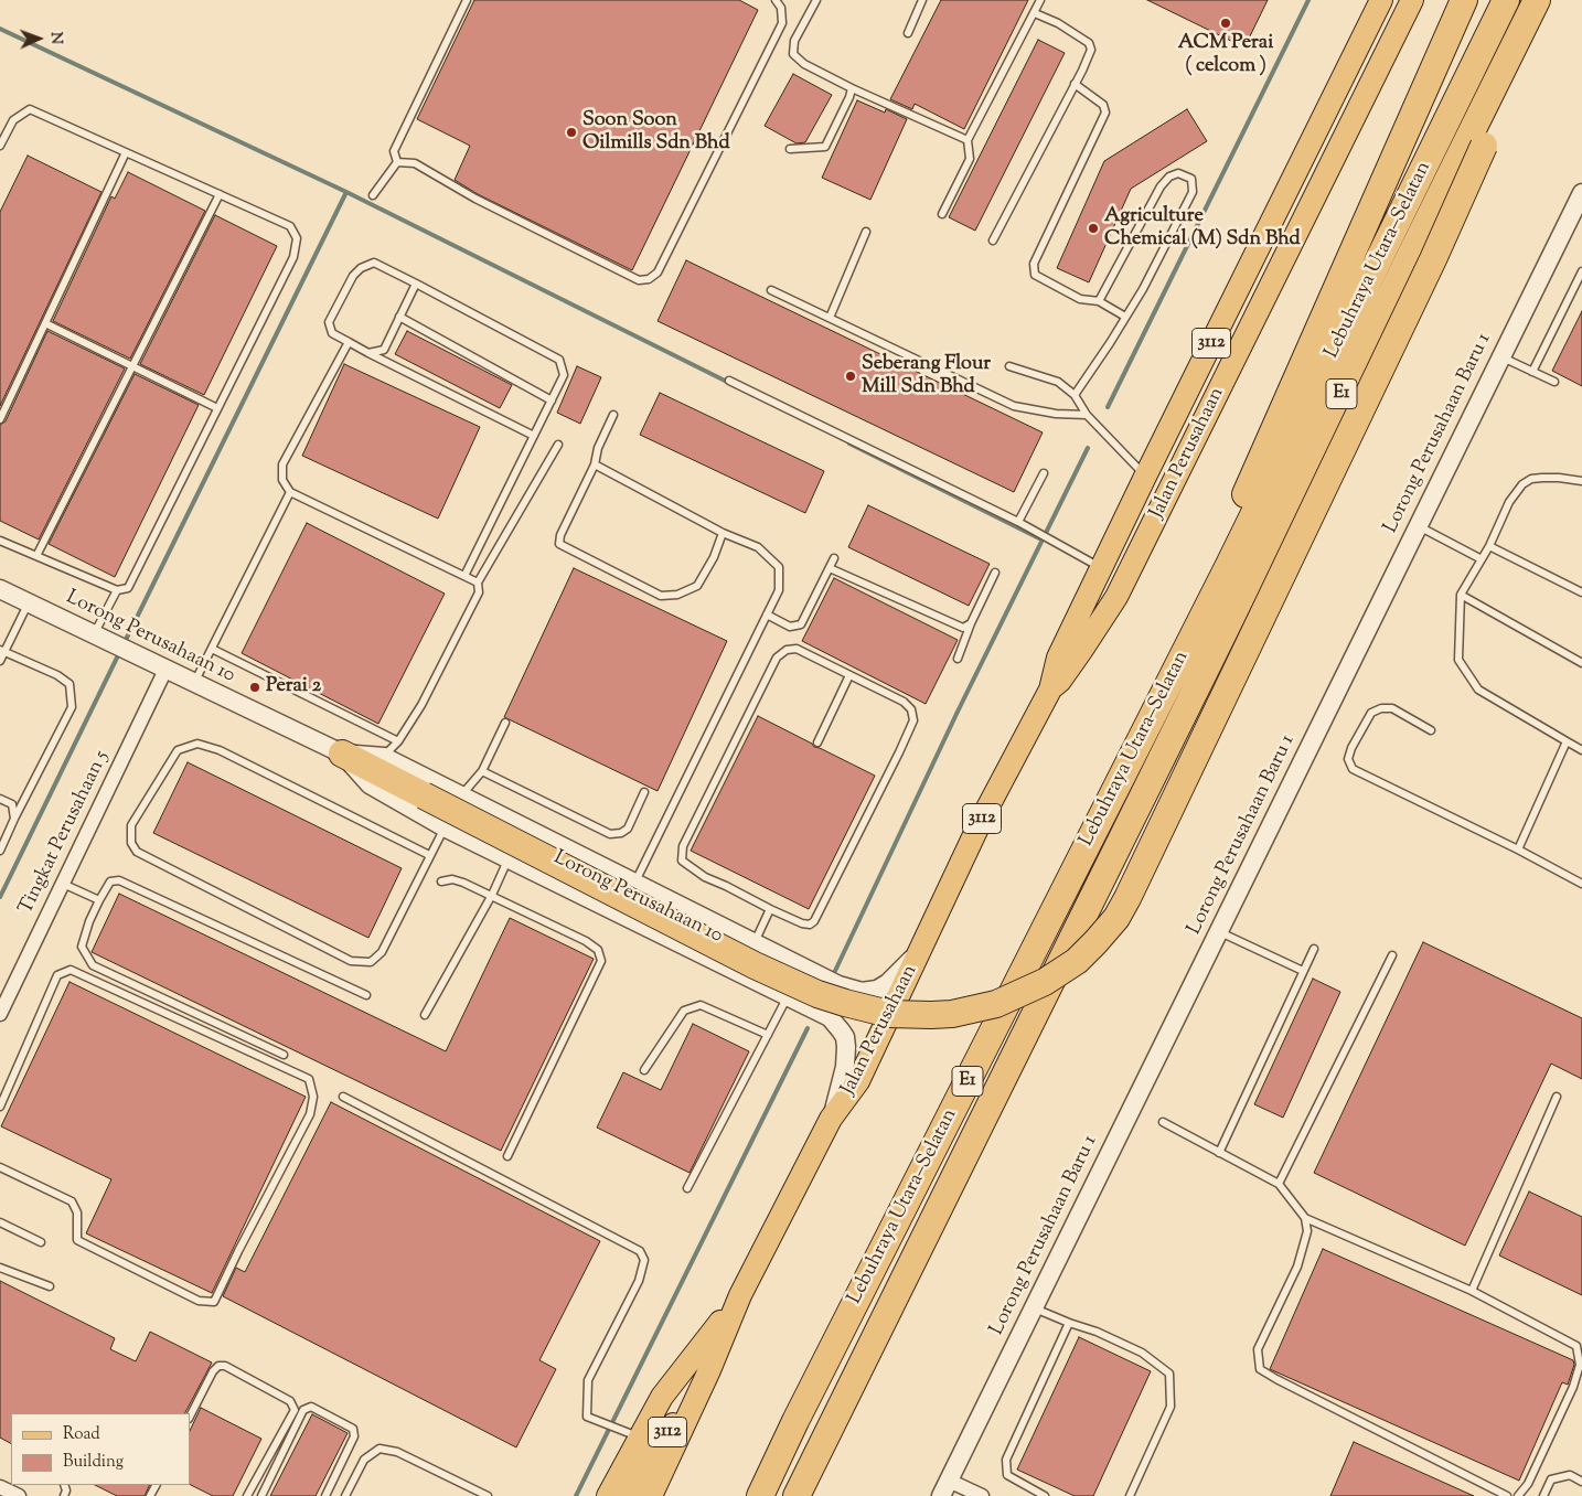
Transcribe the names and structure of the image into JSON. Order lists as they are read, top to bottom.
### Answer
{
  "streets": {
    "highway": ["Lebuhraya Utara–Selatan", "E1"],
    "main road": ["3112", "Jalan Perusahaan"],
    "street": ["Lorong Perusahaan Baru 1", "Lorong Perusahaan 10", "Tingkat Perusahaan 5"]
  },
  "crossings": [
    ["Jalan Perusahaan", "Lorong Perusahaan 10"],
    ["Lorong Perusahaan 10", "Tingkat Perusahaan 5"]
  ],
  "places": [
    "ACM Perai ( celcom )",
    "Soon Soon Oilmills Sdn Bhd",
    "Agriculture Chemical (M) Sdn Bhd",
    "Seberang Flour Mill Sdn Bhd",
    "Perai 2"
  ],
  "legend": ["Road", "Building"],
  "north": "right"
}
